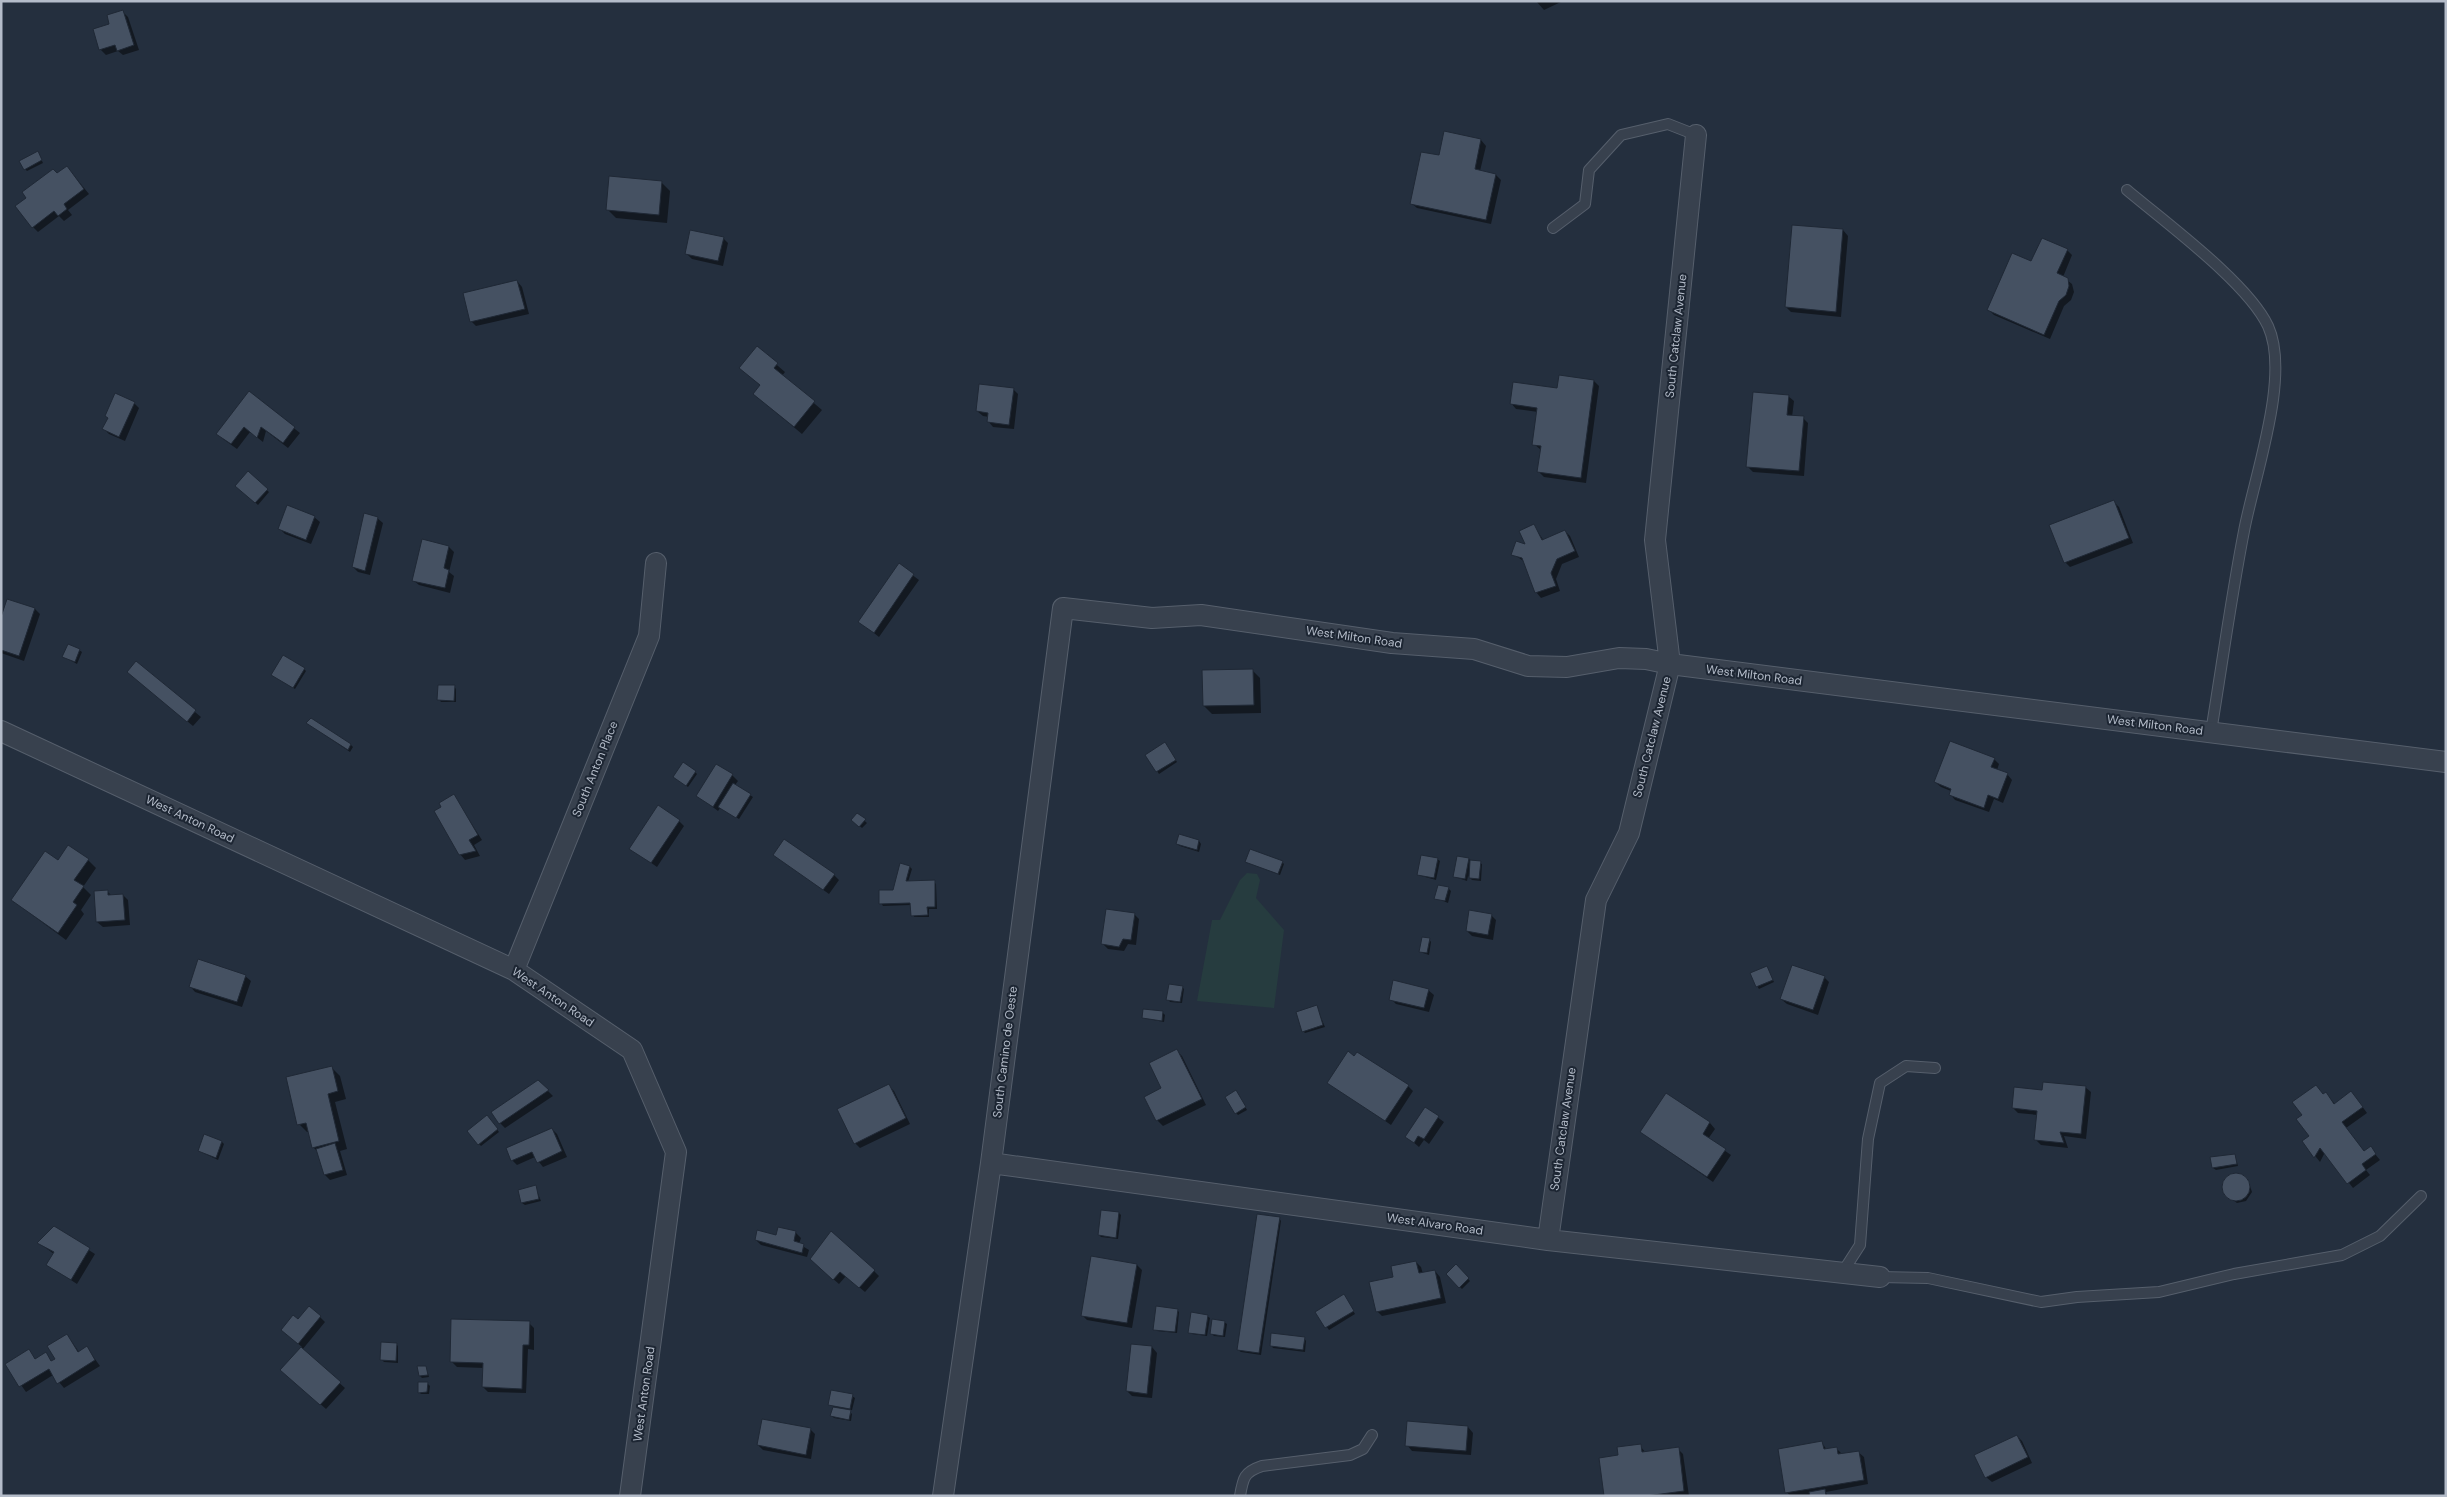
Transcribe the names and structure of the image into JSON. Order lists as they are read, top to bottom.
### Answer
{
  "streets": {
    "street": [
      "South Catclaw Avenue",
      "West Milton Road",
      "South Anton Place",
      "West Anton Road",
      "South Camino de Oeste",
      "West Alvaro Road"
    ]
  },
  "crossings": [
    ["South Catclaw Avenue", "West Milton Road"],
    ["South Catclaw Avenue", "West Alvaro Road"],
    ["West Milton Road", "South Camino de Oeste"],
    ["South Anton Place", "West Anton Road"],
    ["South Camino de Oeste", "West Alvaro Road"]
  ]
}
